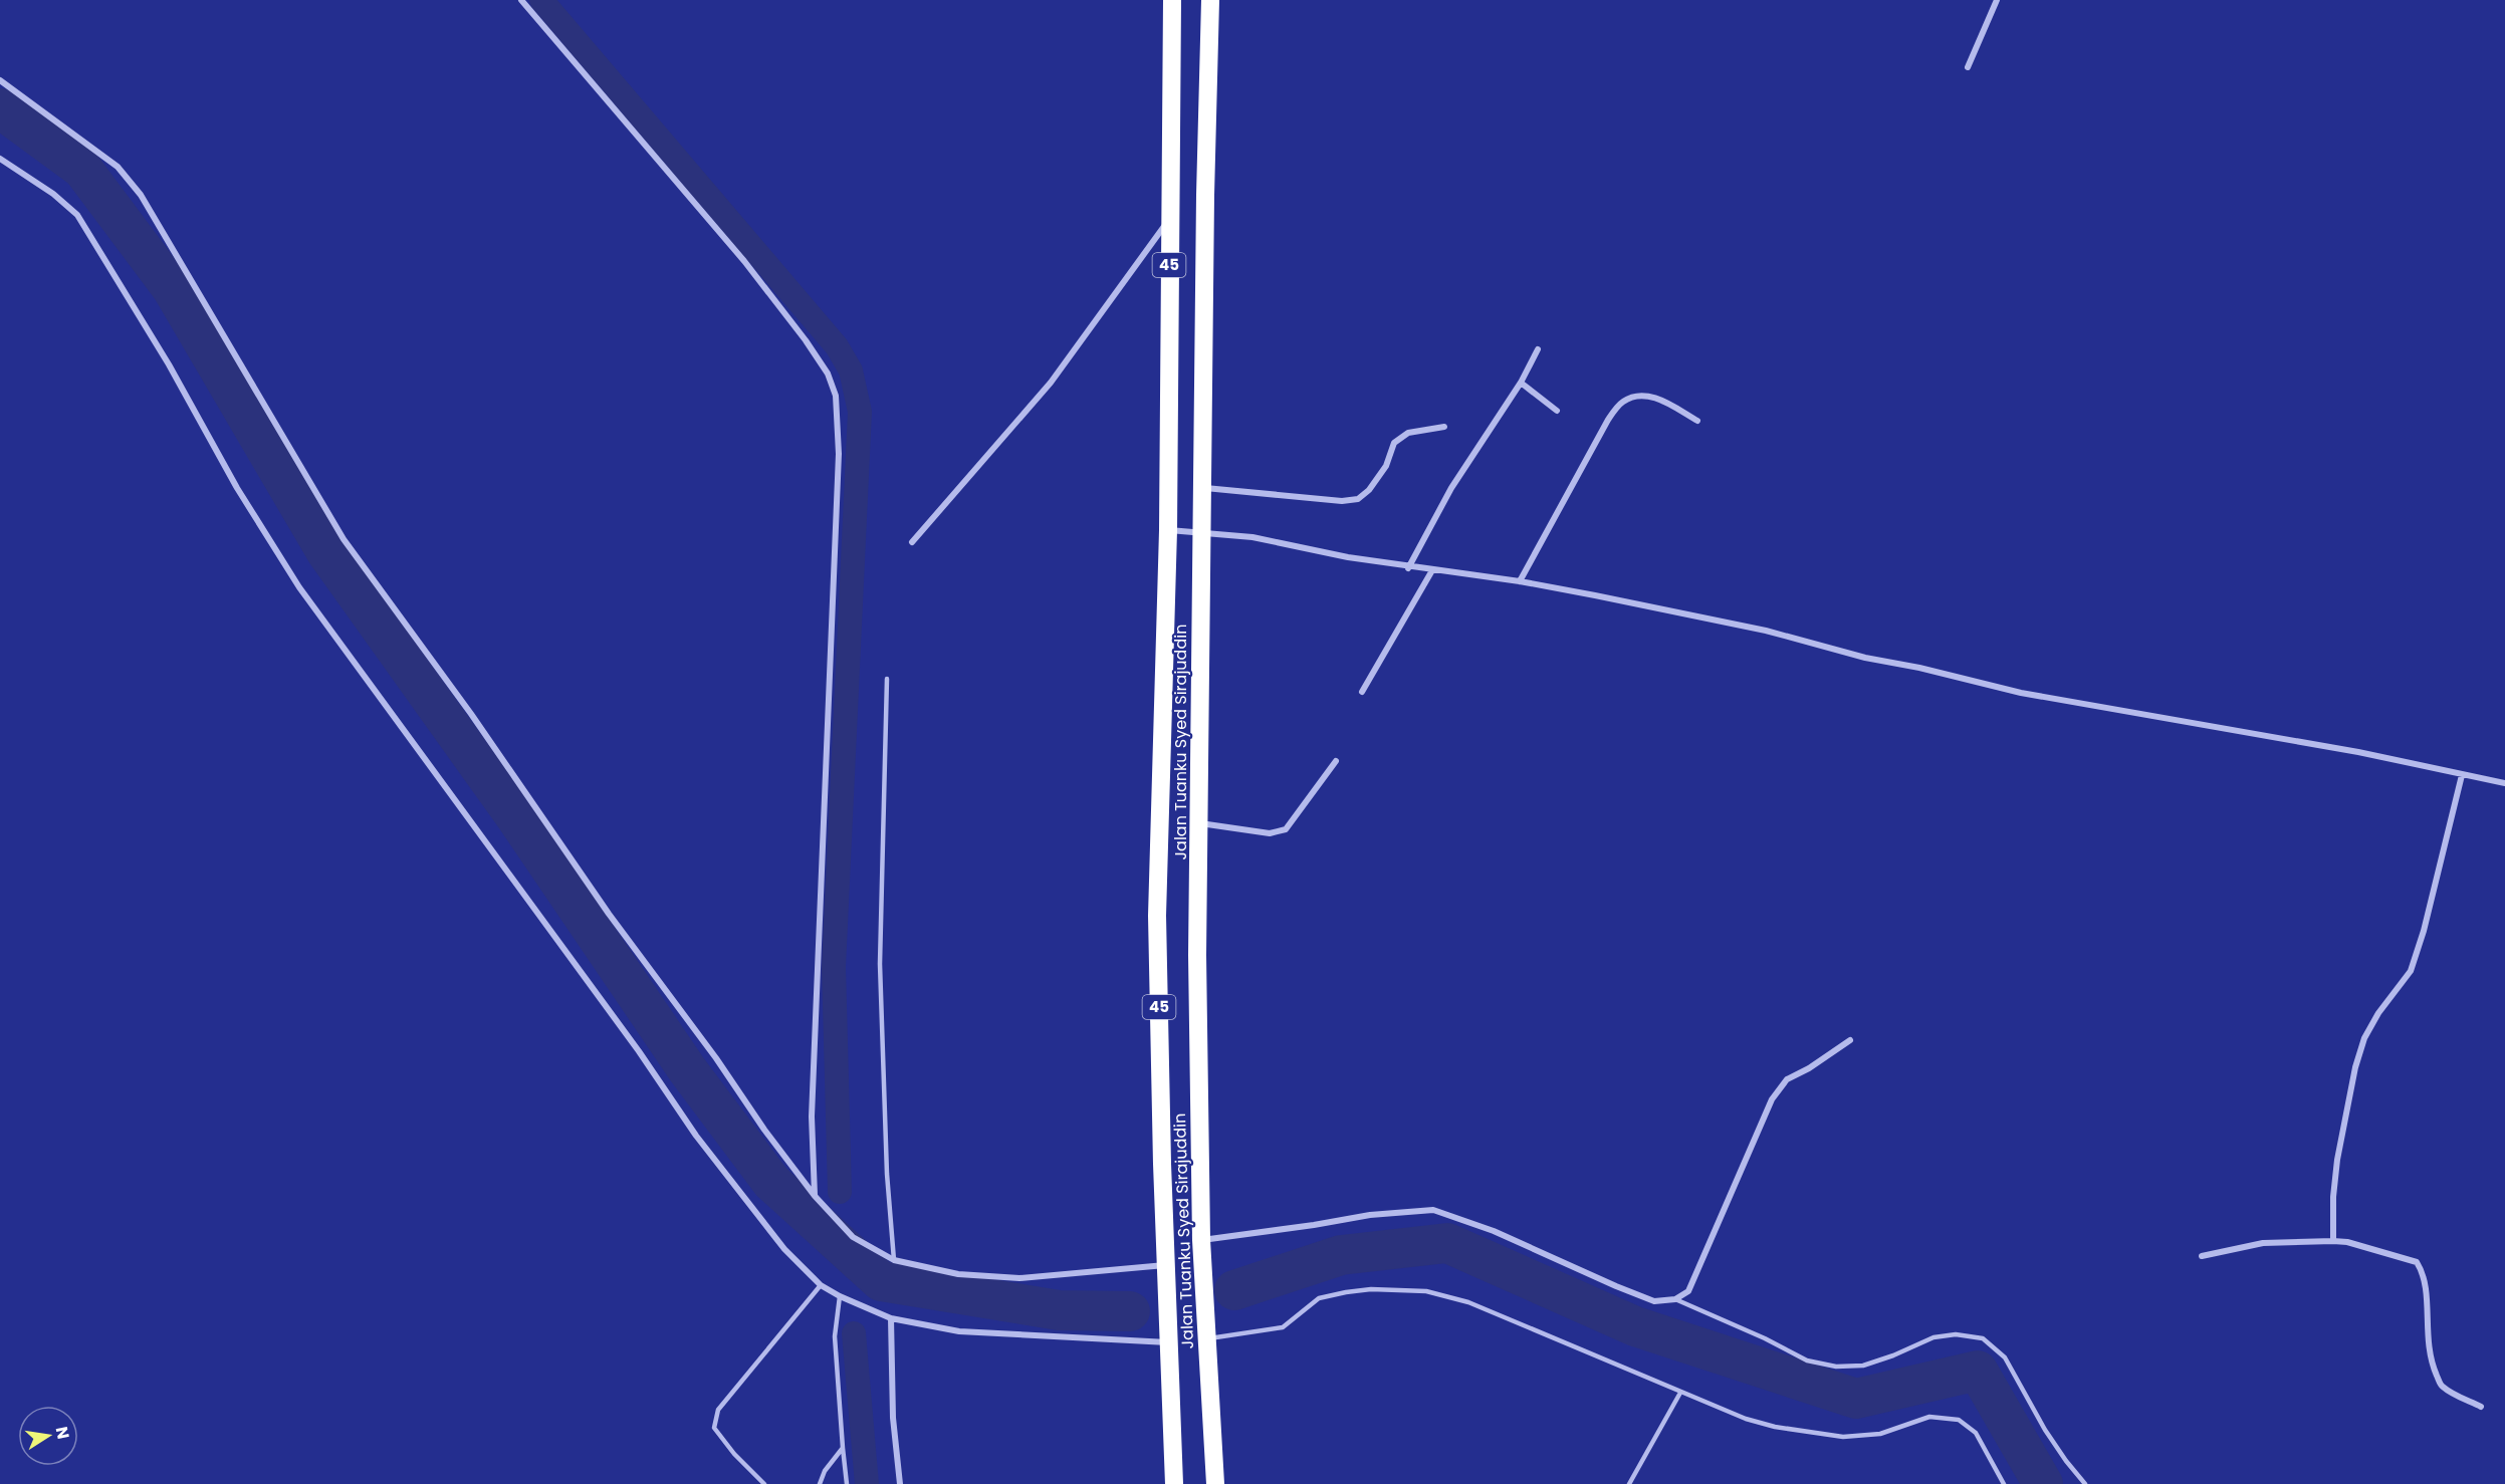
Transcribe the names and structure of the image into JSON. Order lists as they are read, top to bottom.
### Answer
{
  "streets": {
    "highway": ["45", "Jalan Tuanku Syed Sirajuddin"]
  },
  "north": "right"
}
